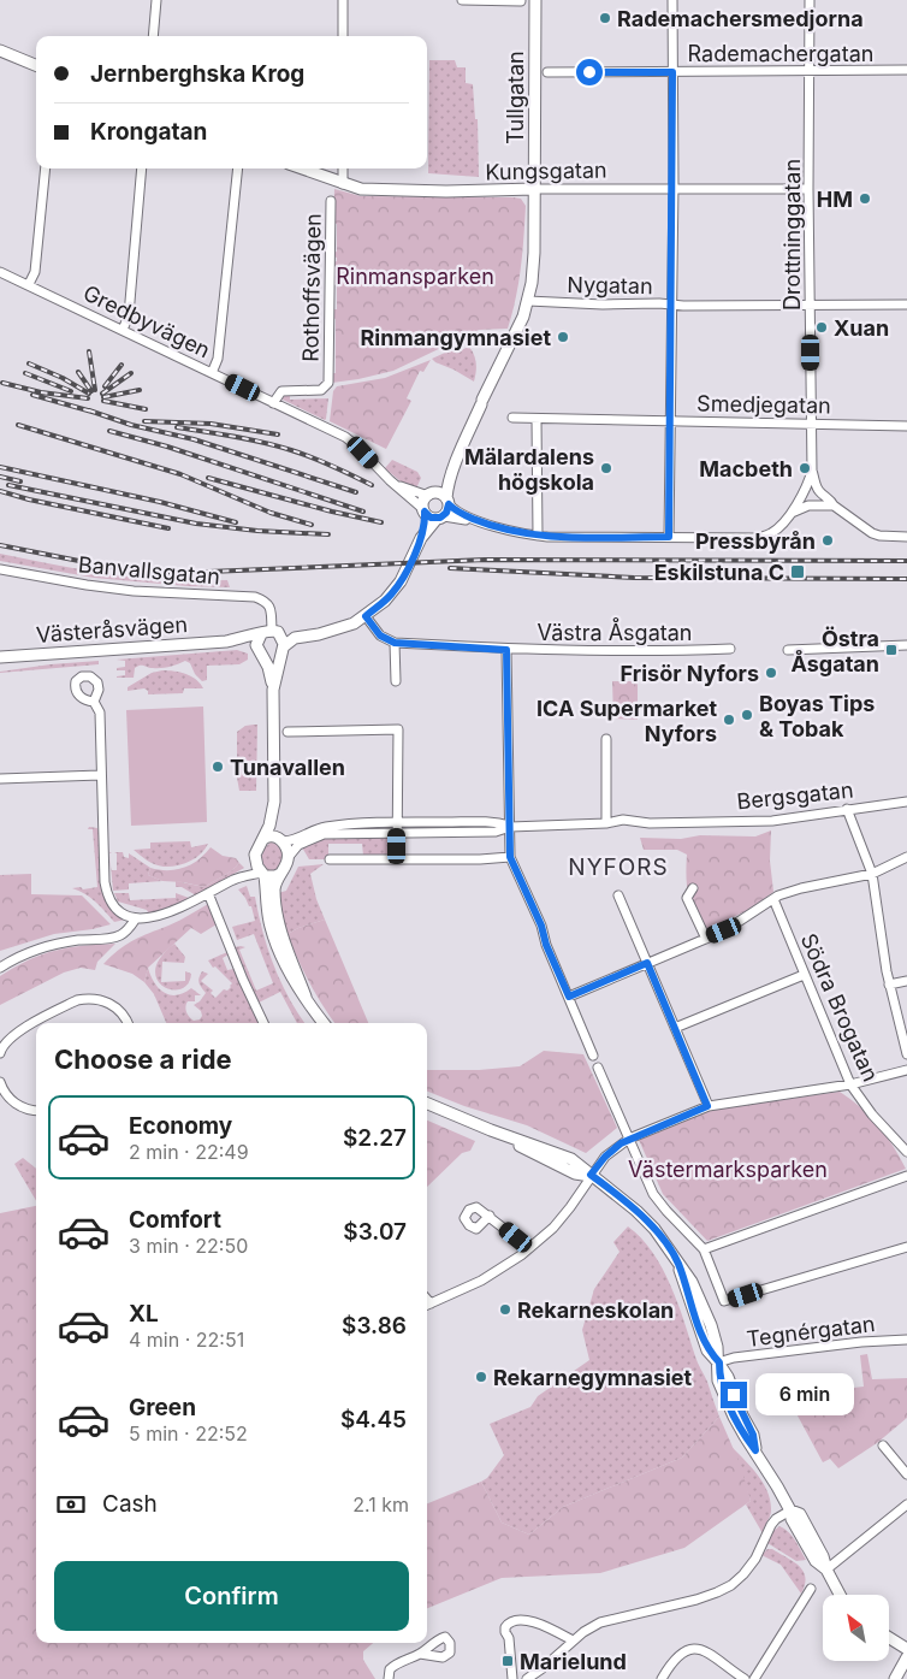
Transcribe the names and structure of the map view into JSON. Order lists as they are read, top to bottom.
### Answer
{
  "streets": {
    "street": [
      "Rademachergatan",
      "Tullgatan",
      "Kungsgatan",
      "Drottninggatan",
      "Nygatan",
      "Rothoffsvägen",
      "Gredbyvägen",
      "Smedjegatan",
      "Banvallsgatan",
      "Västeråsvägen",
      "Västra Åsgatan",
      "Bergsgatan",
      "Södra Brogatan",
      "Tegnérgatan"
    ]
  },
  "crossings": [
    ["Rademachergatan", "Drottninggatan"],
    ["Tullgatan", "Kungsgatan"],
    ["Tullgatan", "Nygatan"],
    ["Tullgatan", "Gredbyvägen"],
    ["Tullgatan", "Västeråsvägen"],
    ["Kungsgatan", "Drottninggatan"],
    ["Drottninggatan", "Nygatan"],
    ["Drottninggatan", "Smedjegatan"],
    ["Rothoffsvägen", "Gredbyvägen"],
    ["Gredbyvägen", "Västeråsvägen"],
    ["Banvallsgatan", "Västeråsvägen"]
  ],
  "districts": ["NYFORS"],
  "parks": ["Rinmansparken", "Västermarksparken"],
  "places": {
    "other": [
      "Rademachersmedjorna",
      "HM",
      "Xuan",
      "Rinmangymnasiet",
      "Mälardalens högskola",
      "Macbeth",
      "Pressbyrån",
      "Frisör Nyfors",
      "Boyas Tips & Tobak",
      "ICA Supermarket Nyfors",
      "Tunavallen",
      "Rekarneskolan",
      "Rekarnegymnasiet"
    ],
    "transit": ["Eskilstuna C", "Östra Åsgatan", "Marielund"]
  },
  "north": "top left",
  "page": {
    "banner": ["Jernberghska Krog", "Krongatan"],
    "heading": "Choose a ride",
    "list": [
      {
        "name": "Economy",
        "note": "2 min · 22:49",
        "value": "$2.27"
      },
      {
        "name": "Comfort",
        "note": "3 min · 22:50",
        "value": "$3.07"
      },
      {
        "name": "XL",
        "note": "4 min · 22:51",
        "value": "$3.86"
      },
      {
        "name": "Green",
        "note": "5 min · 22:52",
        "value": "$4.45"
      }
    ],
    "bubble": "6 min",
    "pay": ["Cash", "2.1 km"],
    "buttons": "Confirm"
  }
}
